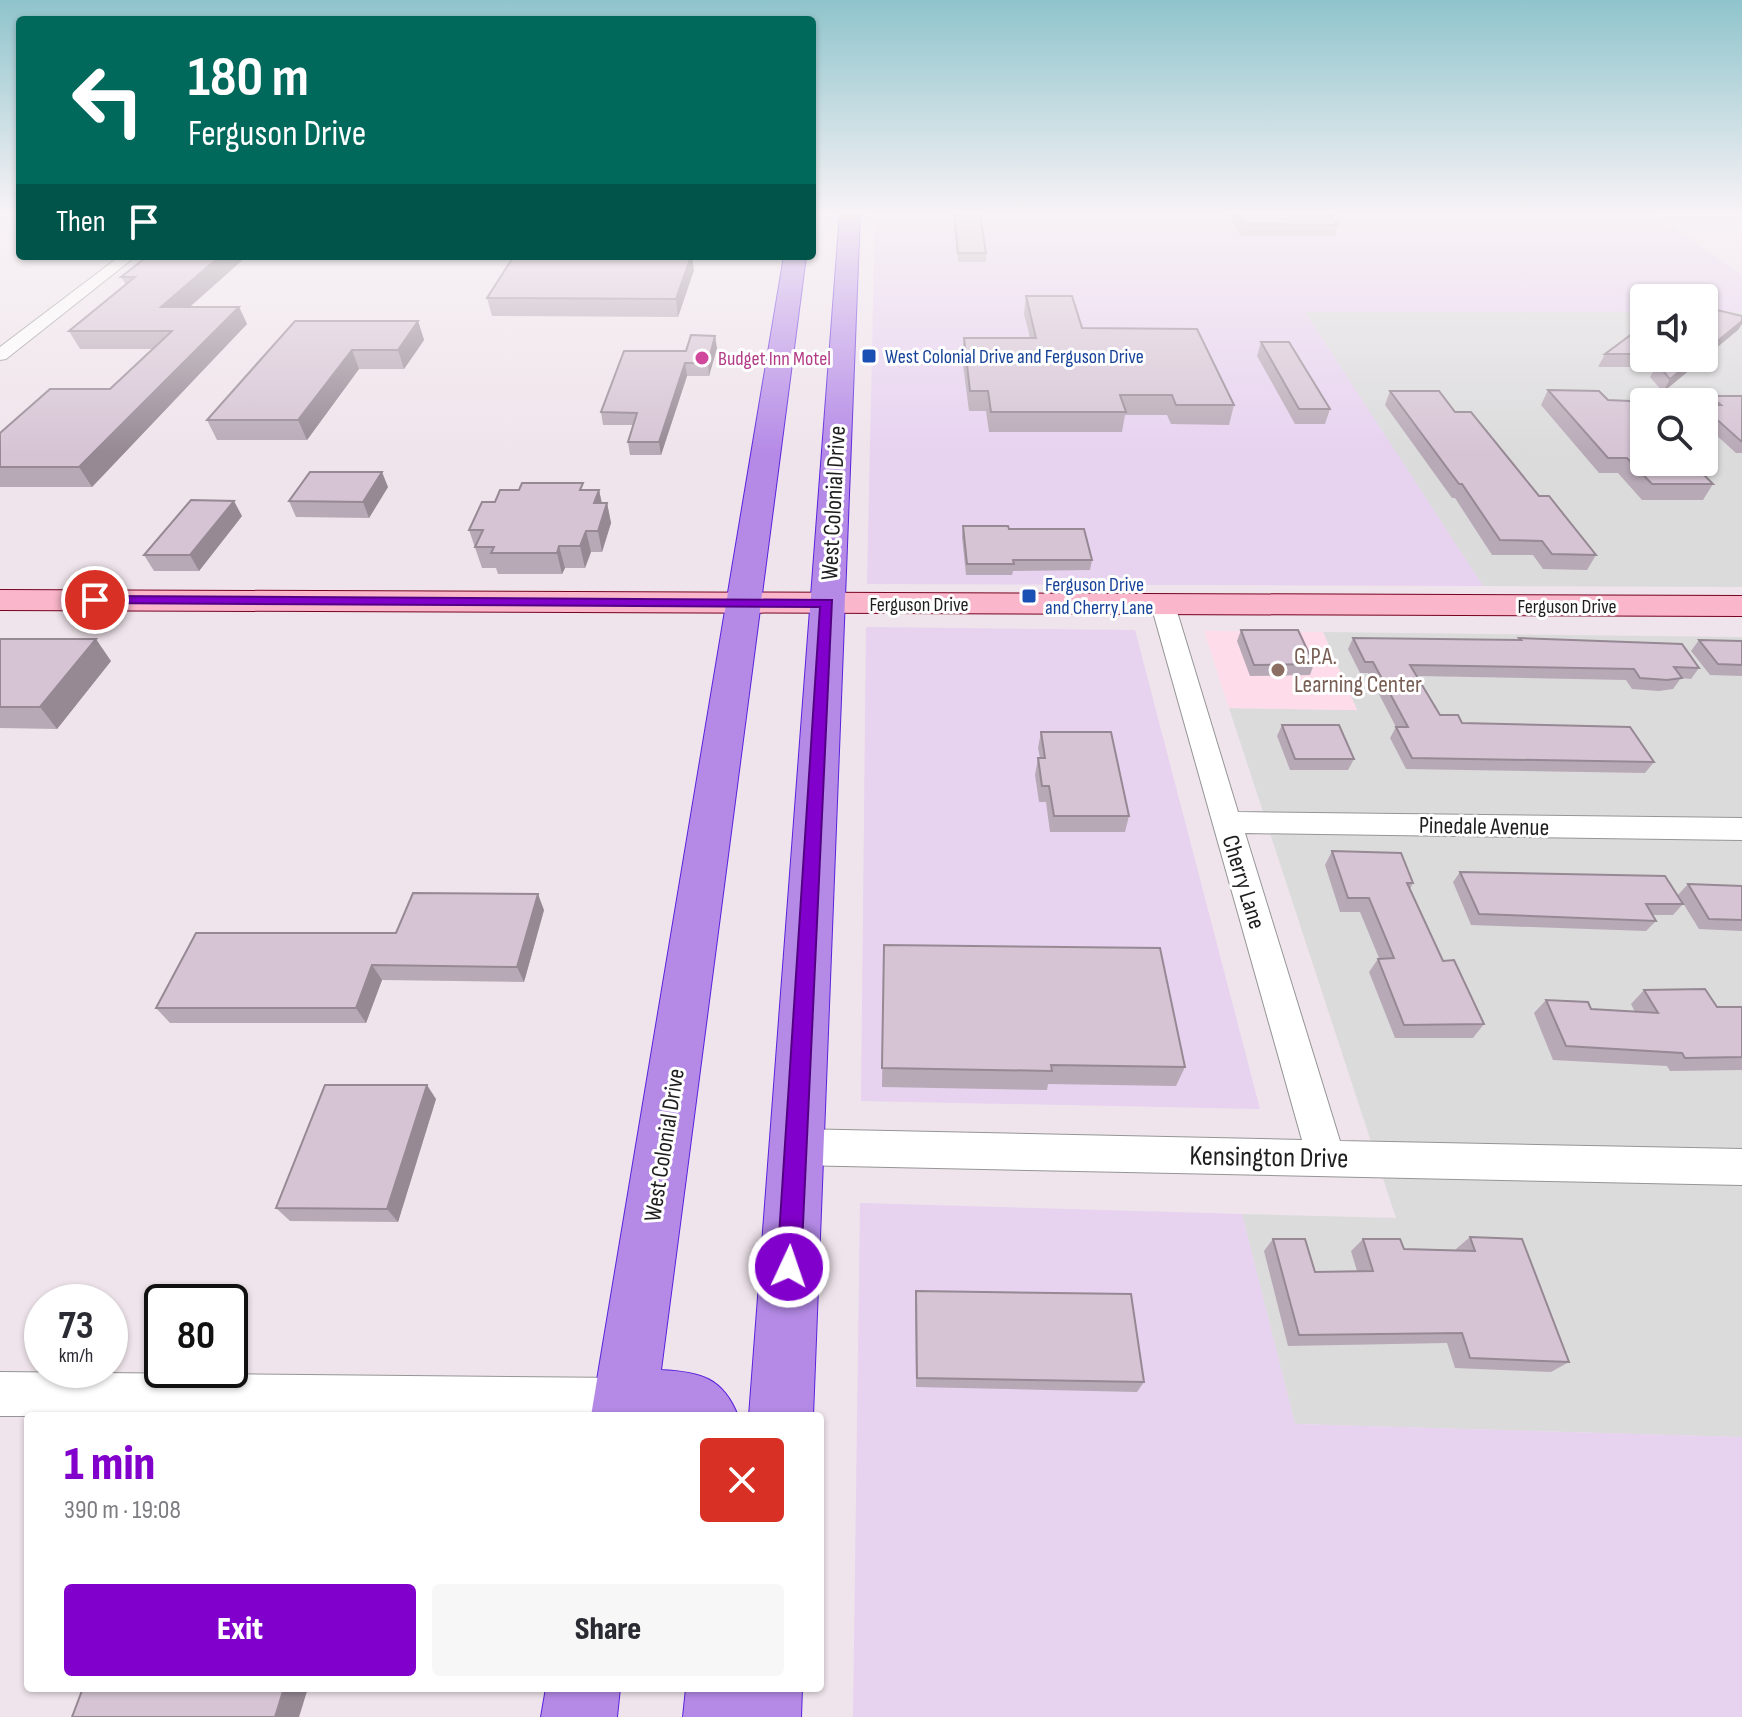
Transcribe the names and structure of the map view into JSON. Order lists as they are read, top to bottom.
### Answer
{
  "streets": {
    "highway": ["West Colonial Drive"],
    "street": [
      "Ferguson Drive",
      "Pinedale Avenue",
      "Cherry Lane",
      "Kensington Drive"
    ]
  },
  "crossings": [
    ["West Colonial Drive", "Ferguson Drive"],
    ["West Colonial Drive", "Kensington Drive"],
    ["Ferguson Drive", "Cherry Lane"],
    ["Pinedale Avenue", "Cherry Lane"],
    ["Cherry Lane", "Kensington Drive"]
  ],
  "places": {
    "transit": ["West Colonial Drive and Ferguson Drive", "Ferguson Drive and Cherry Lane"],
    "other": ["Budget Inn Motel", "G.P.A. Learning Center"]
  },
  "page": {
    "turn": ["180 m", "Ferguson Drive"],
    "then": "Then",
    "speed": "73 km/h",
    "limit": "80",
    "heading": ["1 min", "390 m · 19:08"],
    "buttons": ["Exit", "Share"]
  }
}
